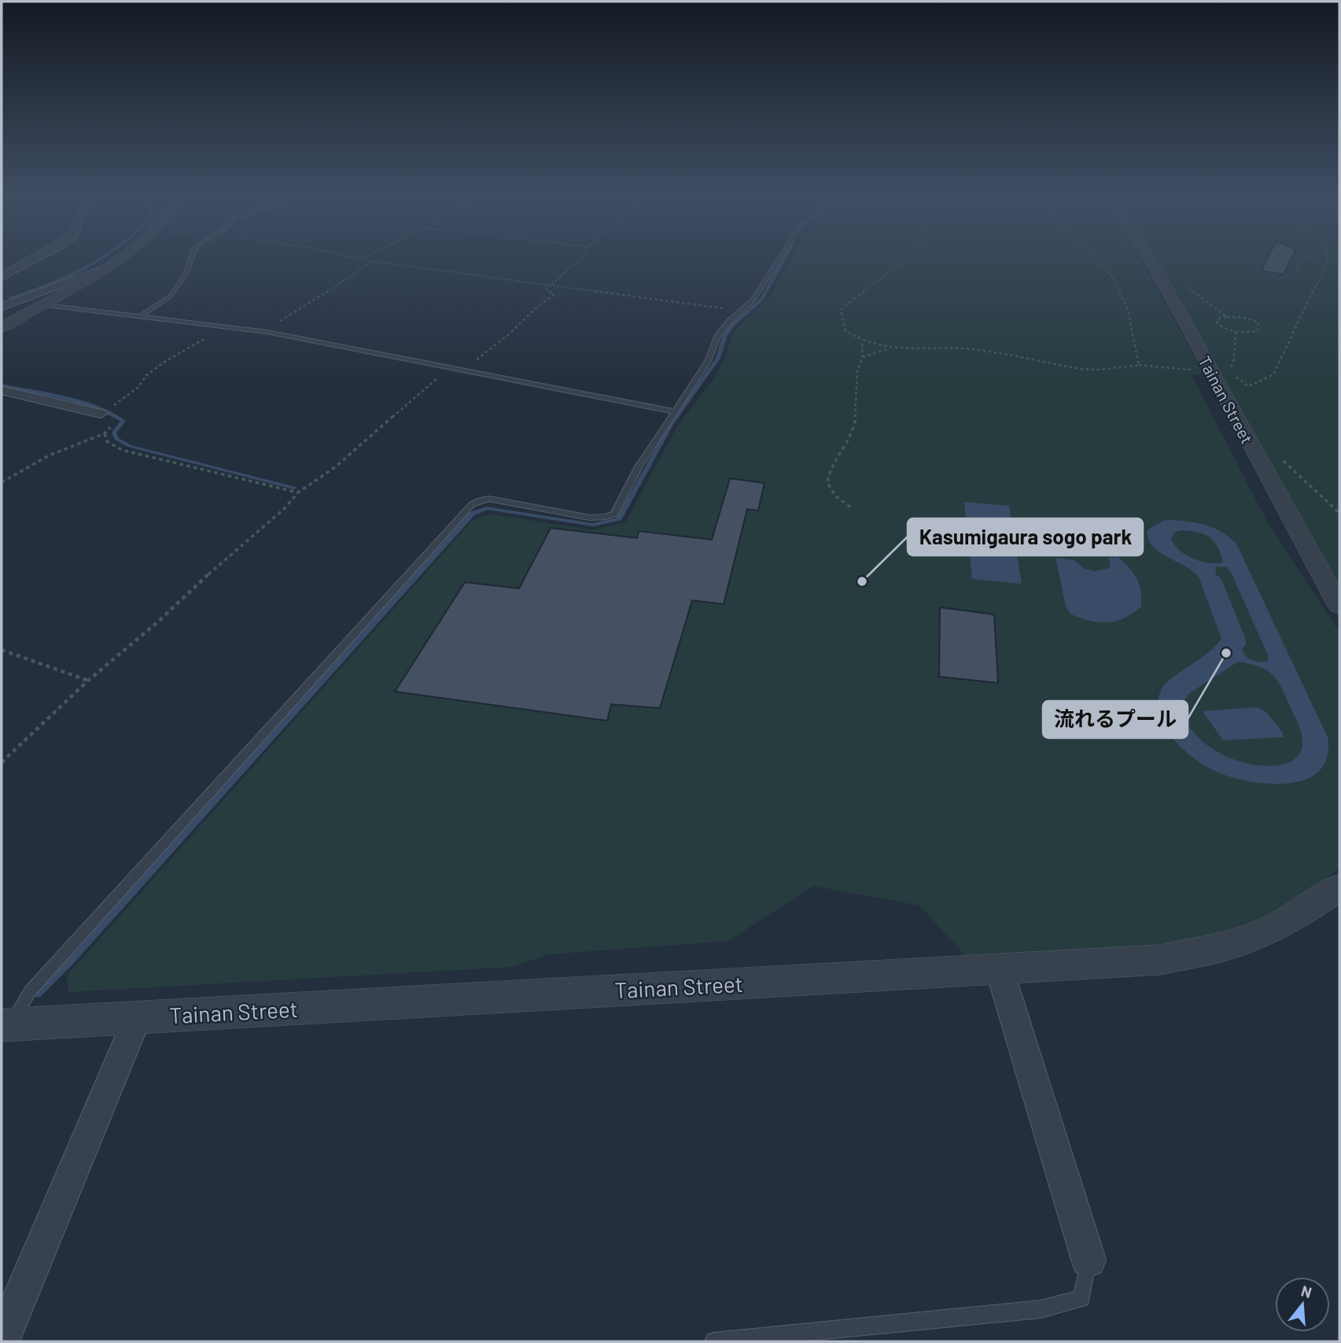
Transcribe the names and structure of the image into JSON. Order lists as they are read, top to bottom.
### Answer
{
  "streets": {
    "street": ["Tainan Street"]
  },
  "places": ["Kasumigaura sogo park", "流れるプール"],
  "north": "top"
}
